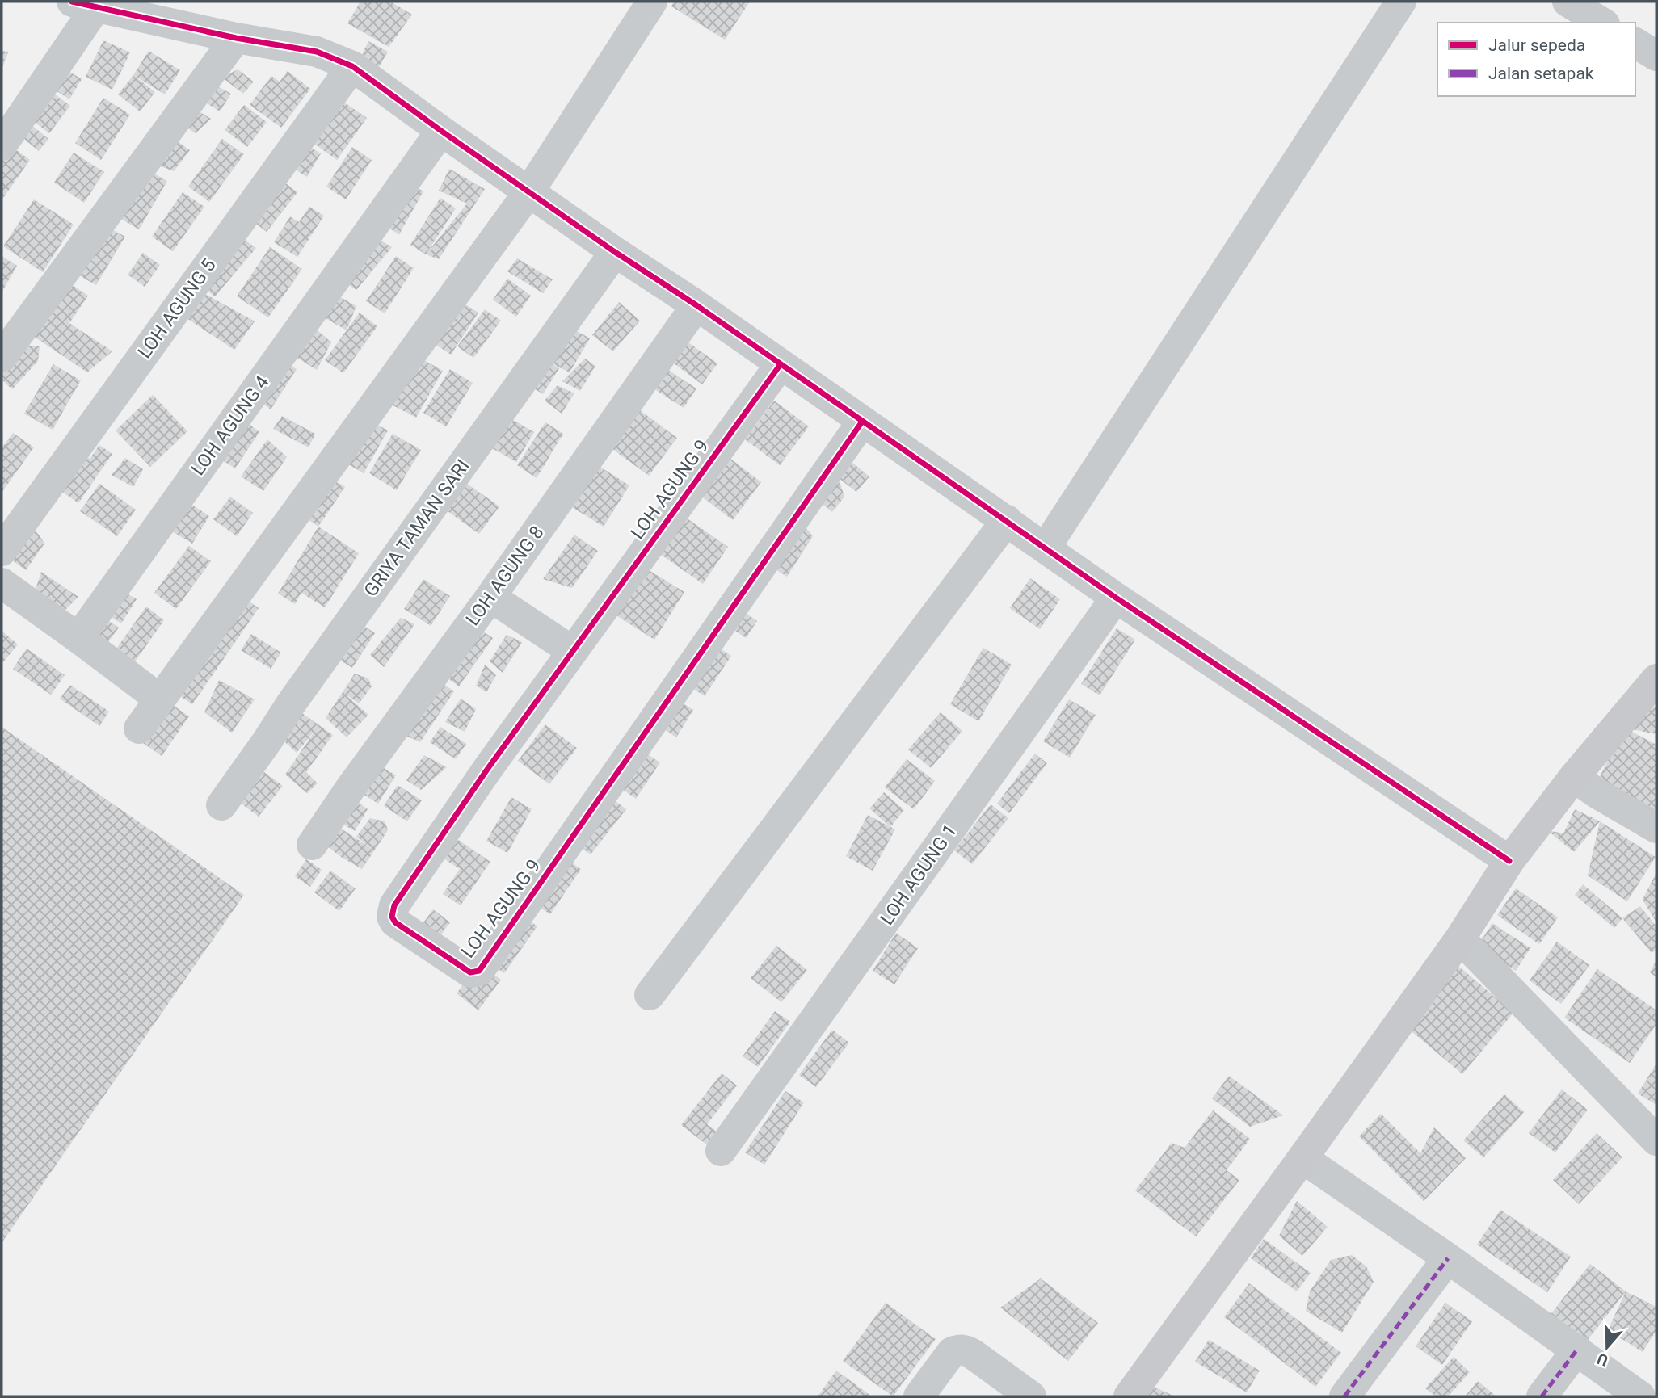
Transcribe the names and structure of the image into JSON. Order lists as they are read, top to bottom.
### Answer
{
  "streets": {
    "street": [
      "LOH AGUNG 5",
      "LOH AGUNG 4",
      "LOH AGUNG 9",
      "GRIYA TAMAN SARI",
      "LOH AGUNG 8",
      "LOH AGUNG 1"
    ]
  },
  "legend": ["Jalur sepeda", "Jalan setapak"],
  "north": "bottom"
}
